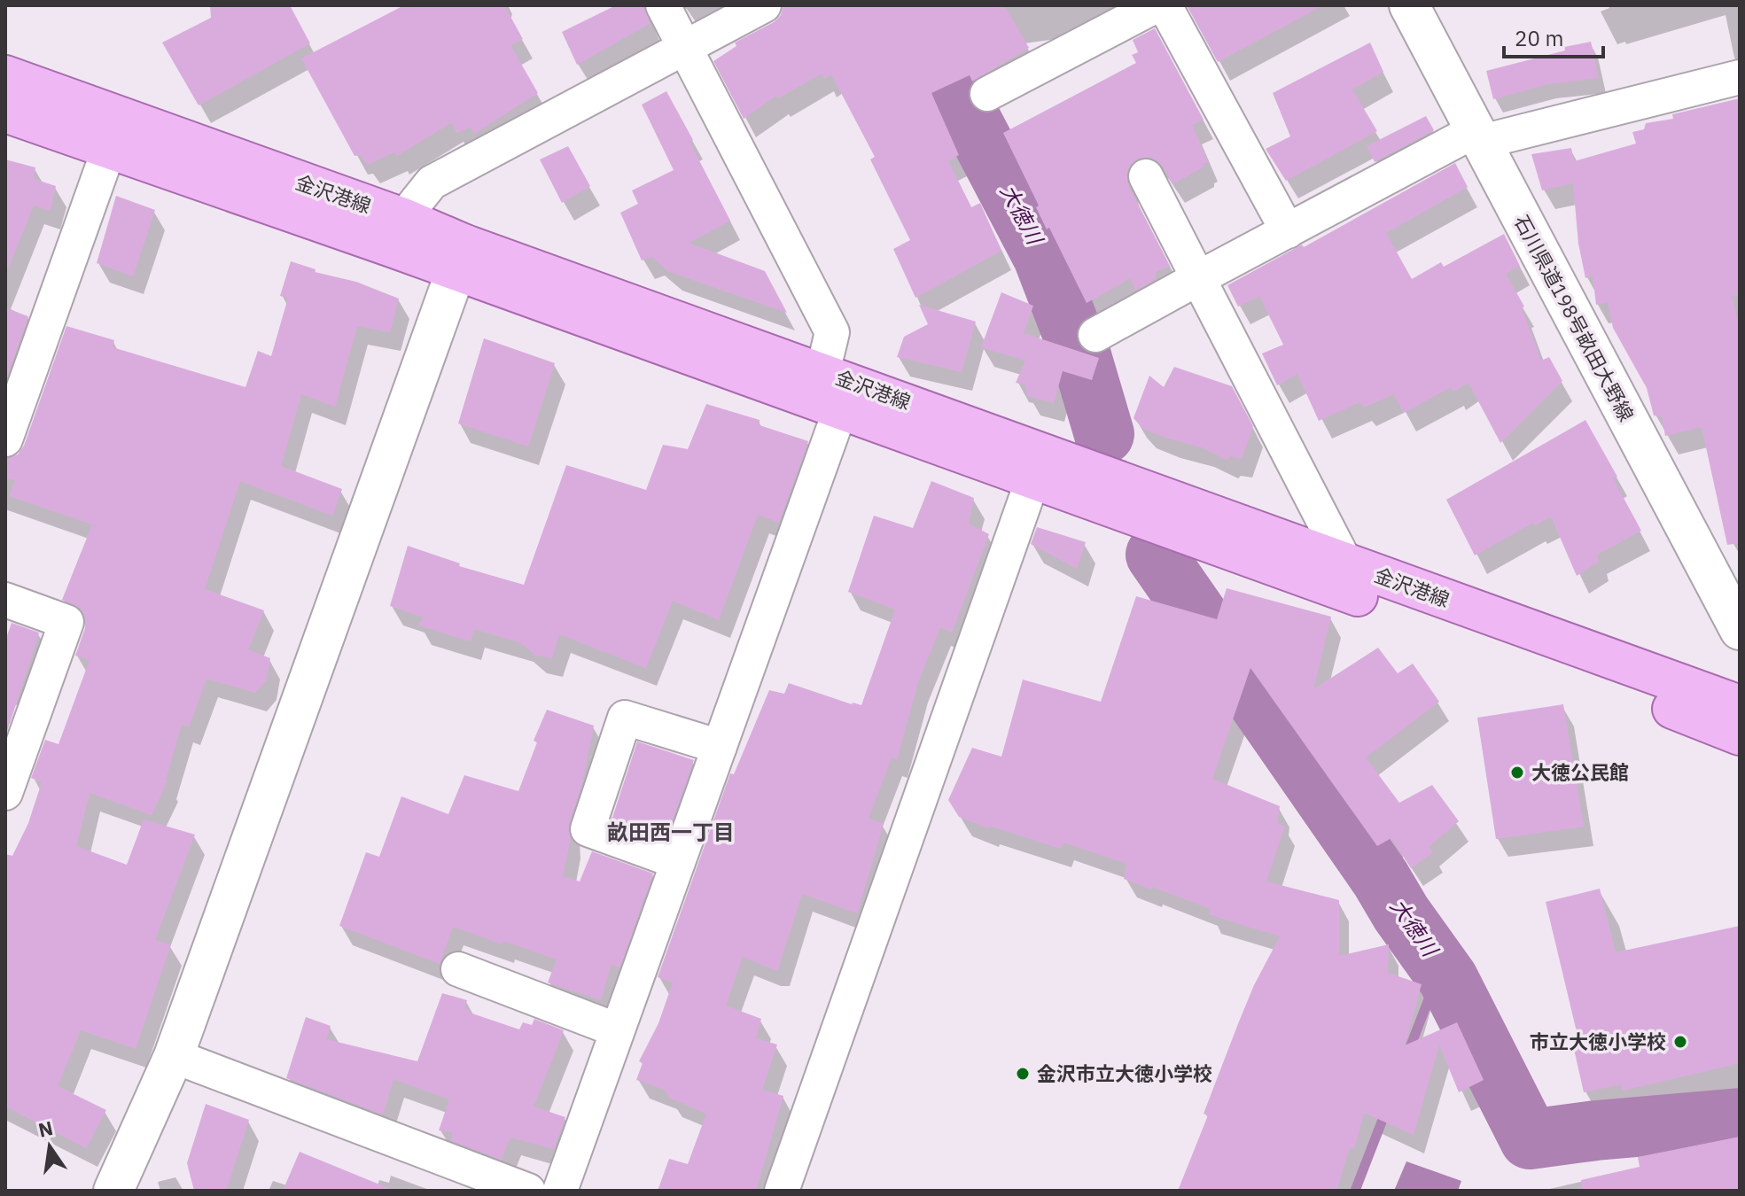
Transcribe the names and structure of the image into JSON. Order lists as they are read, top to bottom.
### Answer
{
  "streets": {
    "main road": ["金沢港線"],
    "street": ["石川県道198号畝田大野線"]
  },
  "districts": ["畝田西一丁目"],
  "water": ["大徳川"],
  "places": ["大徳公民館", "市立大徳小学校", "金沢市立大徳小学校"],
  "scale_bar": "20 m",
  "north": "top"
}
